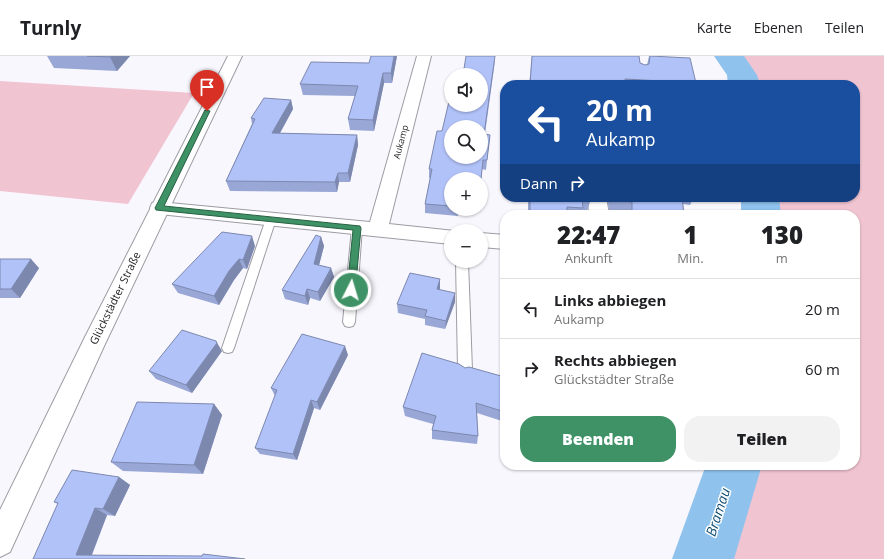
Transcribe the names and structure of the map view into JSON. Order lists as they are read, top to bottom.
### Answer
{
  "streets": {
    "street": ["Aukamp", "Glückstädter Straße"]
  },
  "water": ["Bramau"],
  "page": {
    "header": "Turnly",
    "nav": ["Karte", "Ebenen", "Teilen"],
    "map_buttons": ["+", "−"],
    "turn": ["20 m", "Aukamp"],
    "then": "Dann",
    "eta": [
      "22:47",
      "Ankunft",
      "1",
      "Min.",
      "130",
      "m"
    ],
    "list": [
      {
        "name": "Links abbiegen",
        "note": "Aukamp",
        "value": "20 m"
      },
      {
        "name": "Rechts abbiegen",
        "note": "Glückstädter Straße",
        "value": "60 m"
      }
    ],
    "buttons": ["Beenden", "Teilen"]
  }
}
